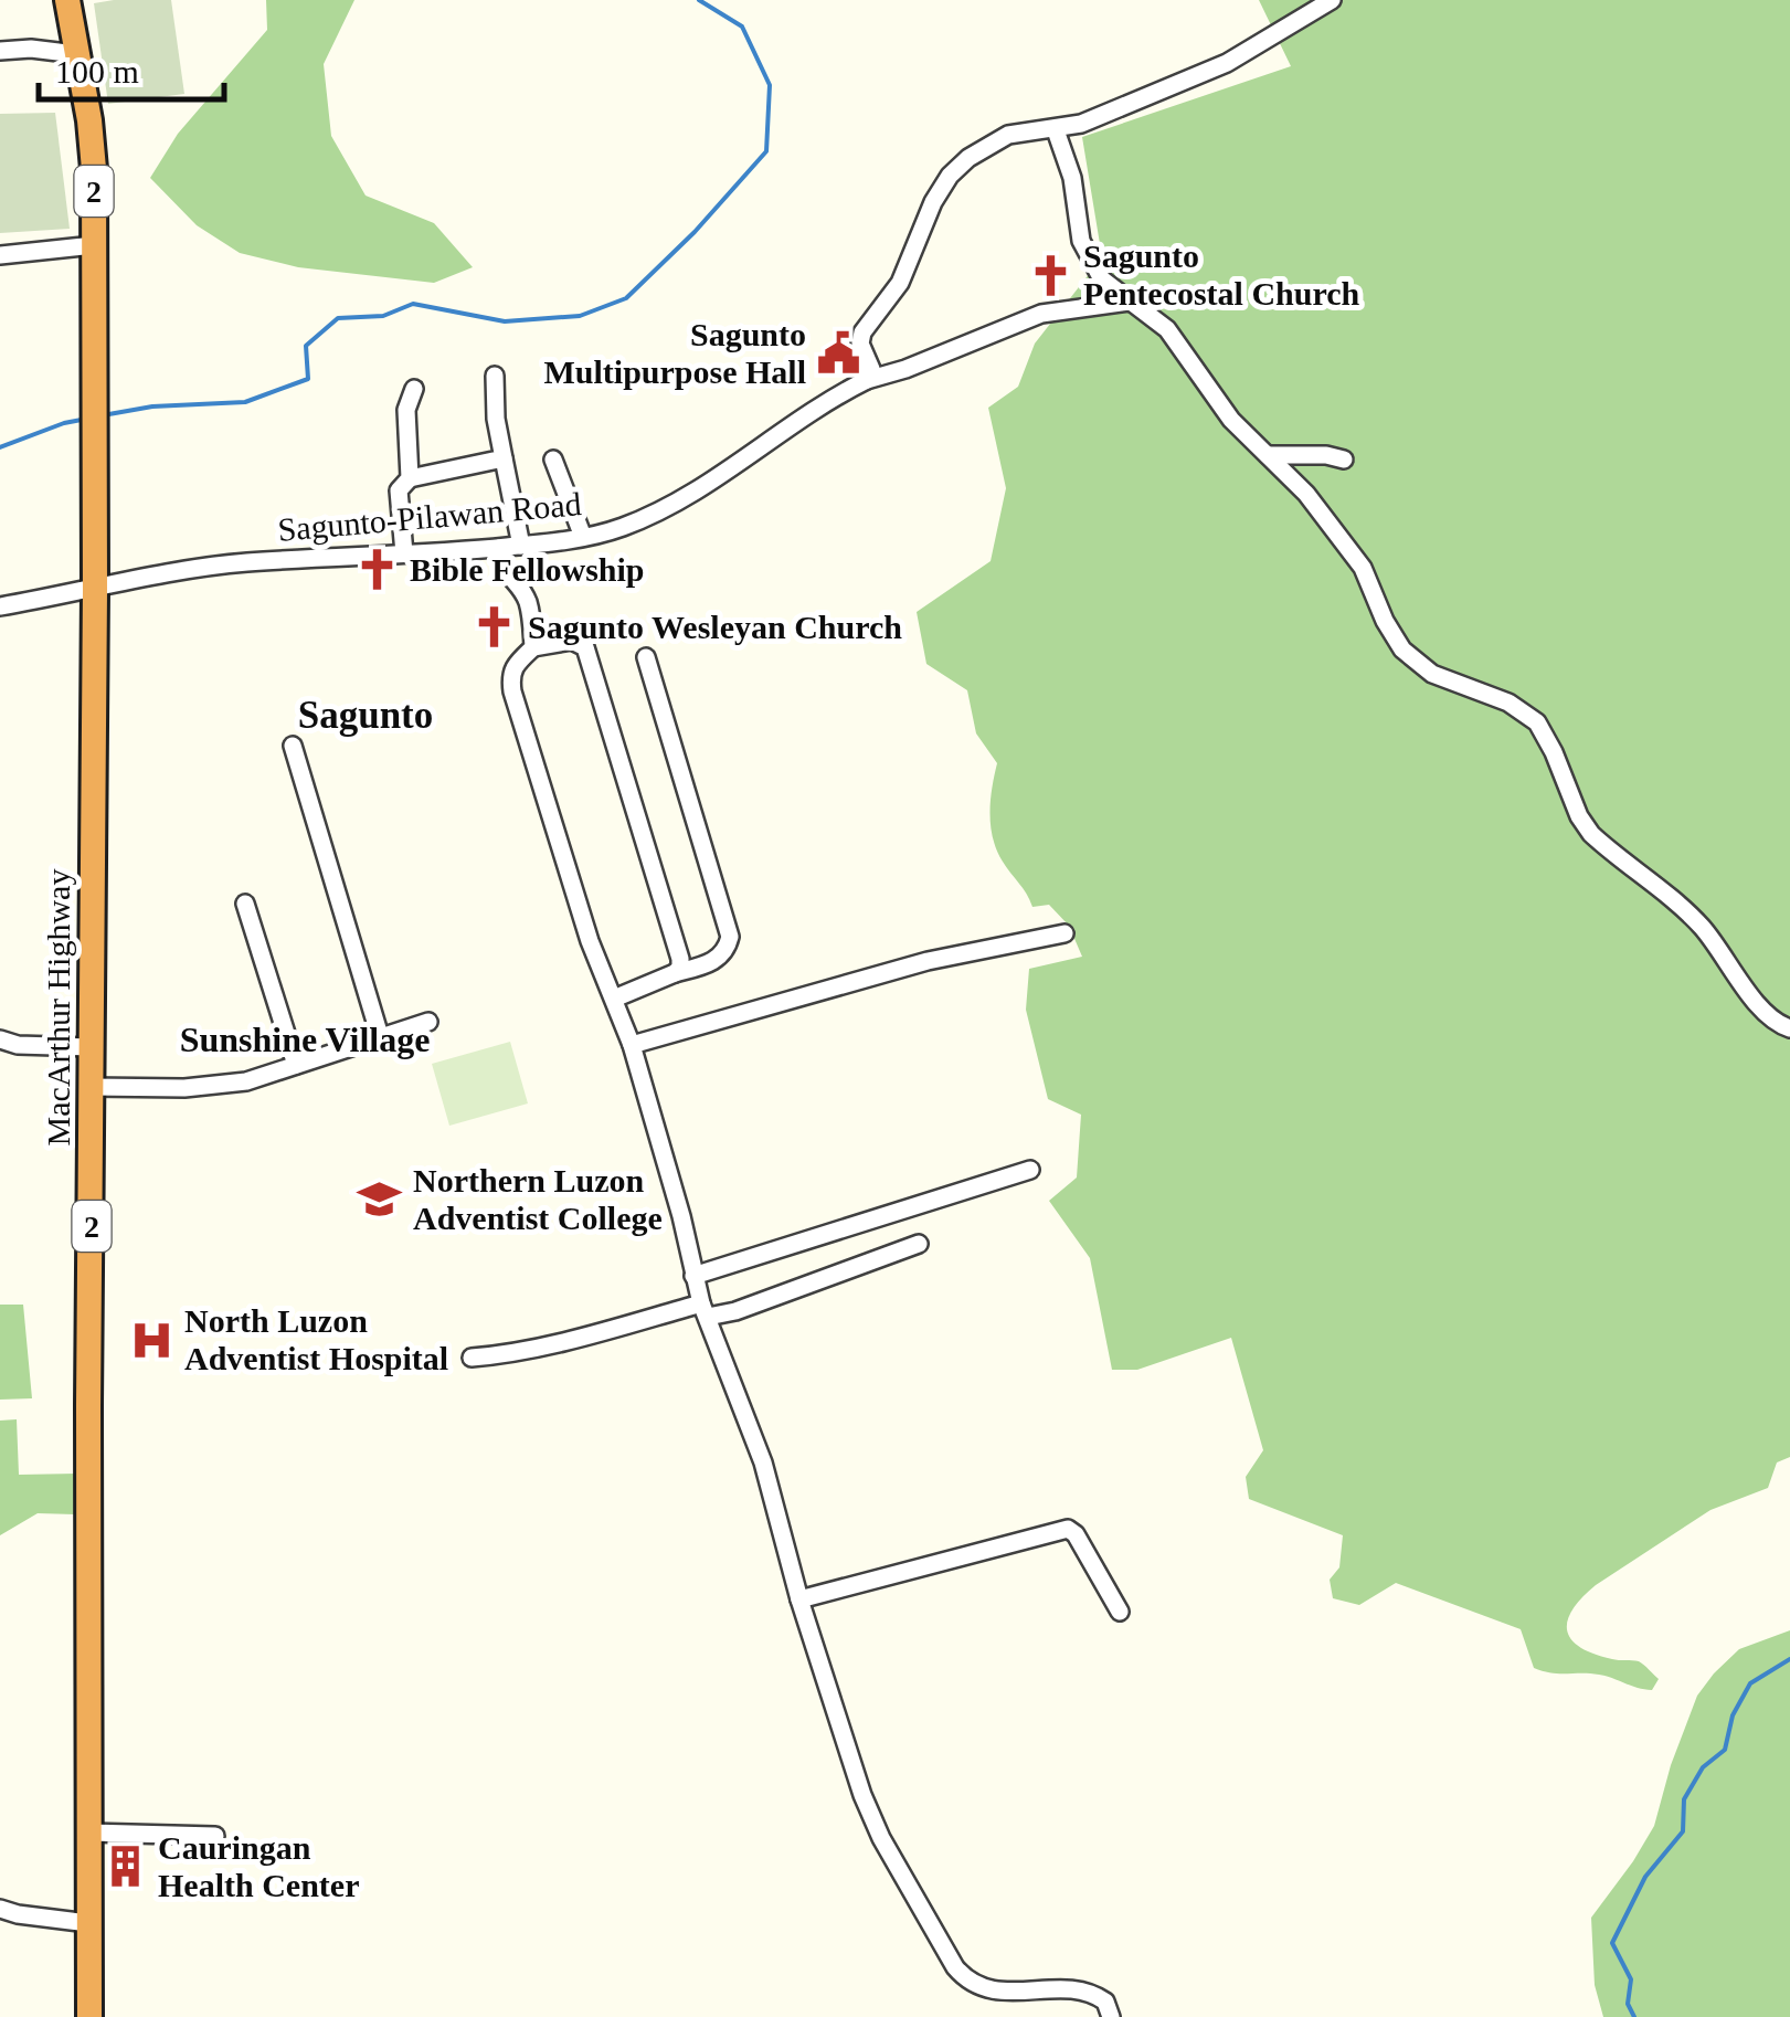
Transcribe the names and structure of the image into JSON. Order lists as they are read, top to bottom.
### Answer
{
  "streets": {
    "highway": ["2", "MacArthur Highway"],
    "street": ["Sagunto-Pilawan Road"]
  },
  "crossings": [
    ["Sagunto-Pilawan Road", "MacArthur Highway"]
  ],
  "districts": ["Sagunto", "Sunshine Village"],
  "places": {
    "church": ["Sagunto Pentecostal Church", "Bible Fellowship", "Sagunto Wesleyan Church"],
    "public building": ["Sagunto Multipurpose Hall"],
    "school or university": ["Northern Luzon Adventist College"],
    "hospital": ["North Luzon Adventist Hospital"],
    "building": ["Cauringan Health Center"]
  },
  "scale_bar": "100 m"
}
